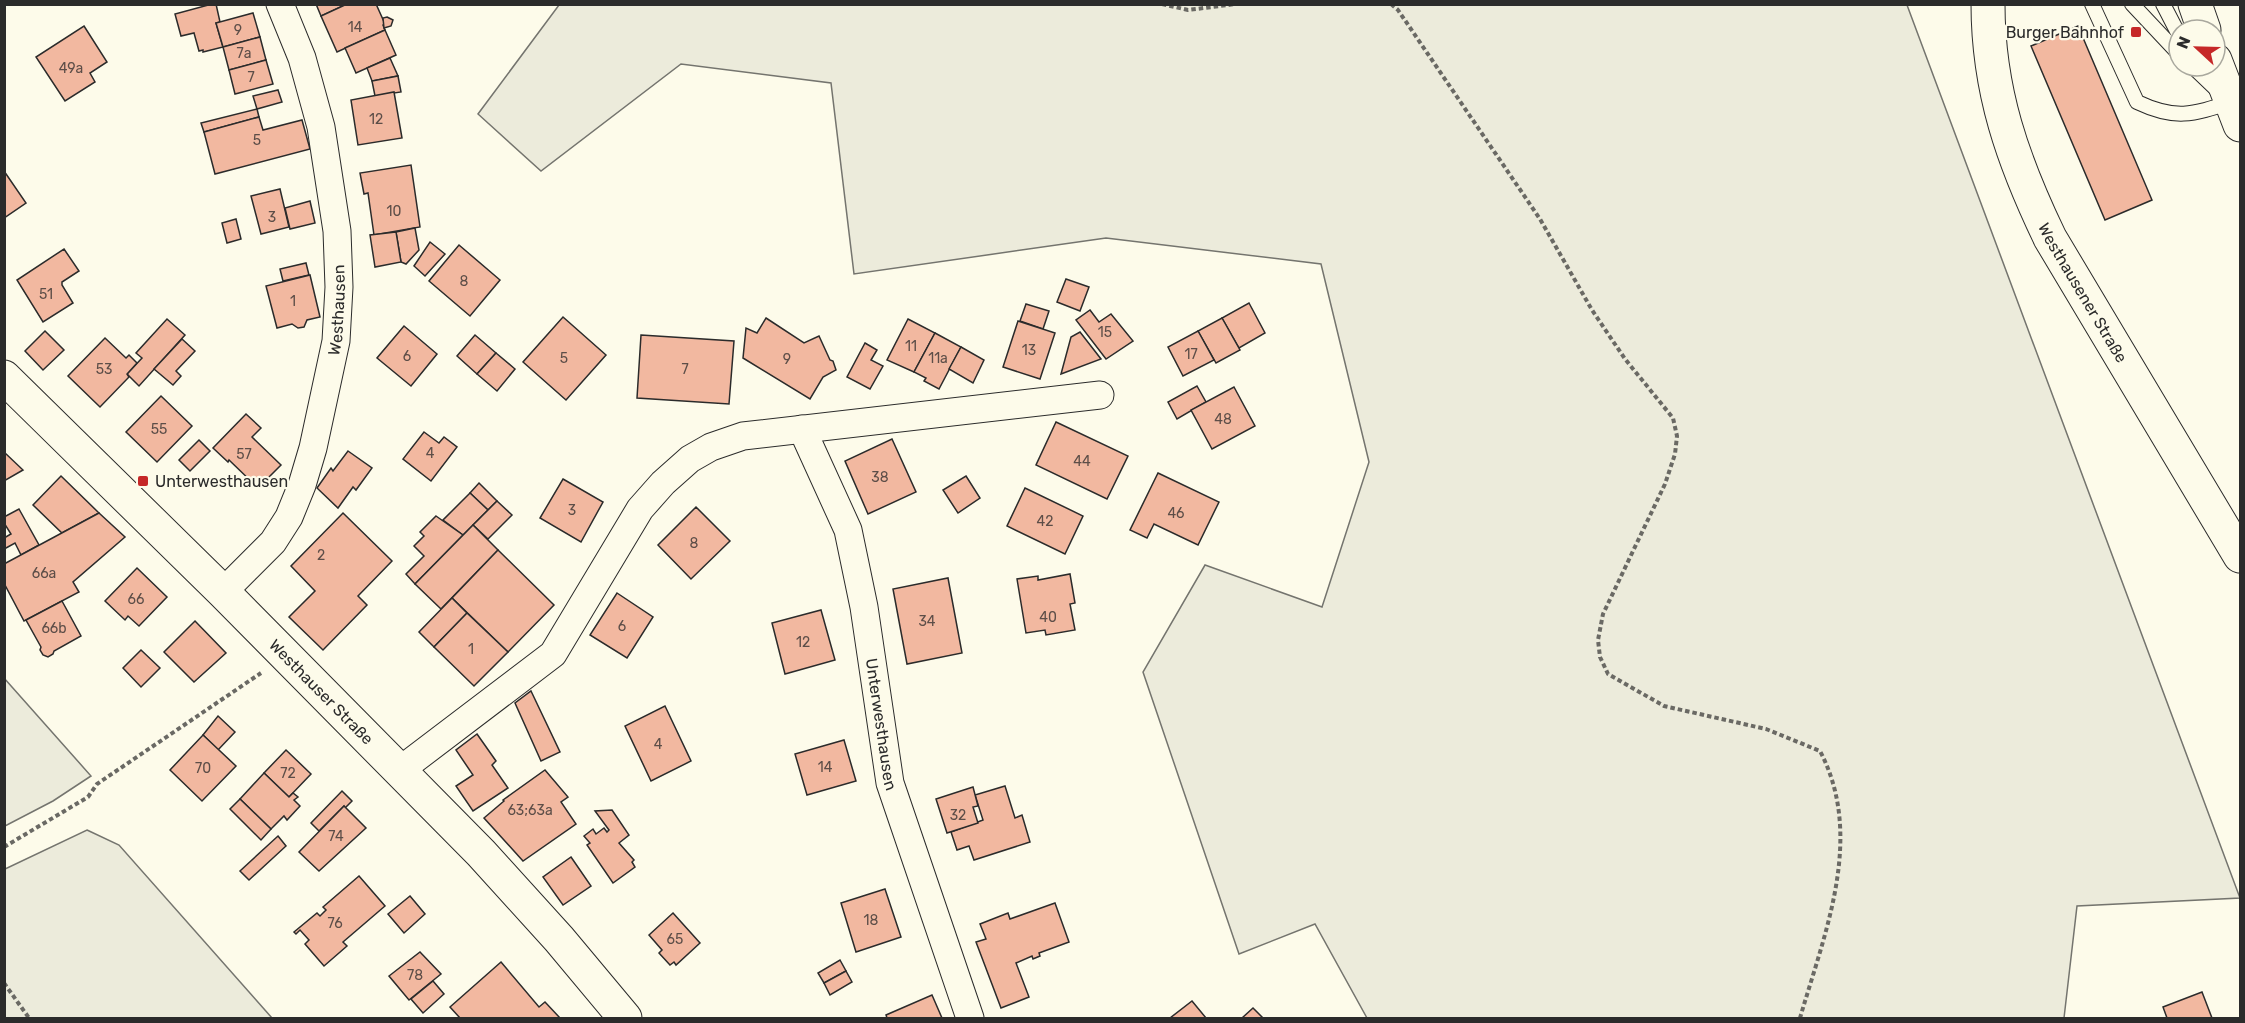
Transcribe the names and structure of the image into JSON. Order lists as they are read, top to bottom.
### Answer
{
  "streets": {
    "main road": ["Westhausener Straße", "Westhauser Straße"],
    "street": ["Westhausen", "Unterwesthausen"]
  },
  "crossings": [
    ["Westhausen", "Westhauser Straße"]
  ],
  "places": {
    "transit": ["Burger Bahnhof", "Unterwesthausen"]
  },
  "house_numbers": [
    "14",
    "9",
    "7a",
    "49a",
    "7",
    "12",
    "5",
    "10",
    "3",
    "8",
    "51",
    "1",
    "15",
    "11",
    "13",
    "17",
    "6",
    "5",
    "11a",
    "9",
    "53",
    "7",
    "48",
    "55",
    "4",
    "57",
    "44",
    "38",
    "3",
    "46",
    "42",
    "8",
    "2",
    "66a",
    "66",
    "40",
    "34",
    "6",
    "66b",
    "12",
    "1",
    "4",
    "14",
    "70",
    "72",
    "63;63a",
    "32",
    "74",
    "18",
    "76",
    "65",
    "78"
  ],
  "north": "left"
}
